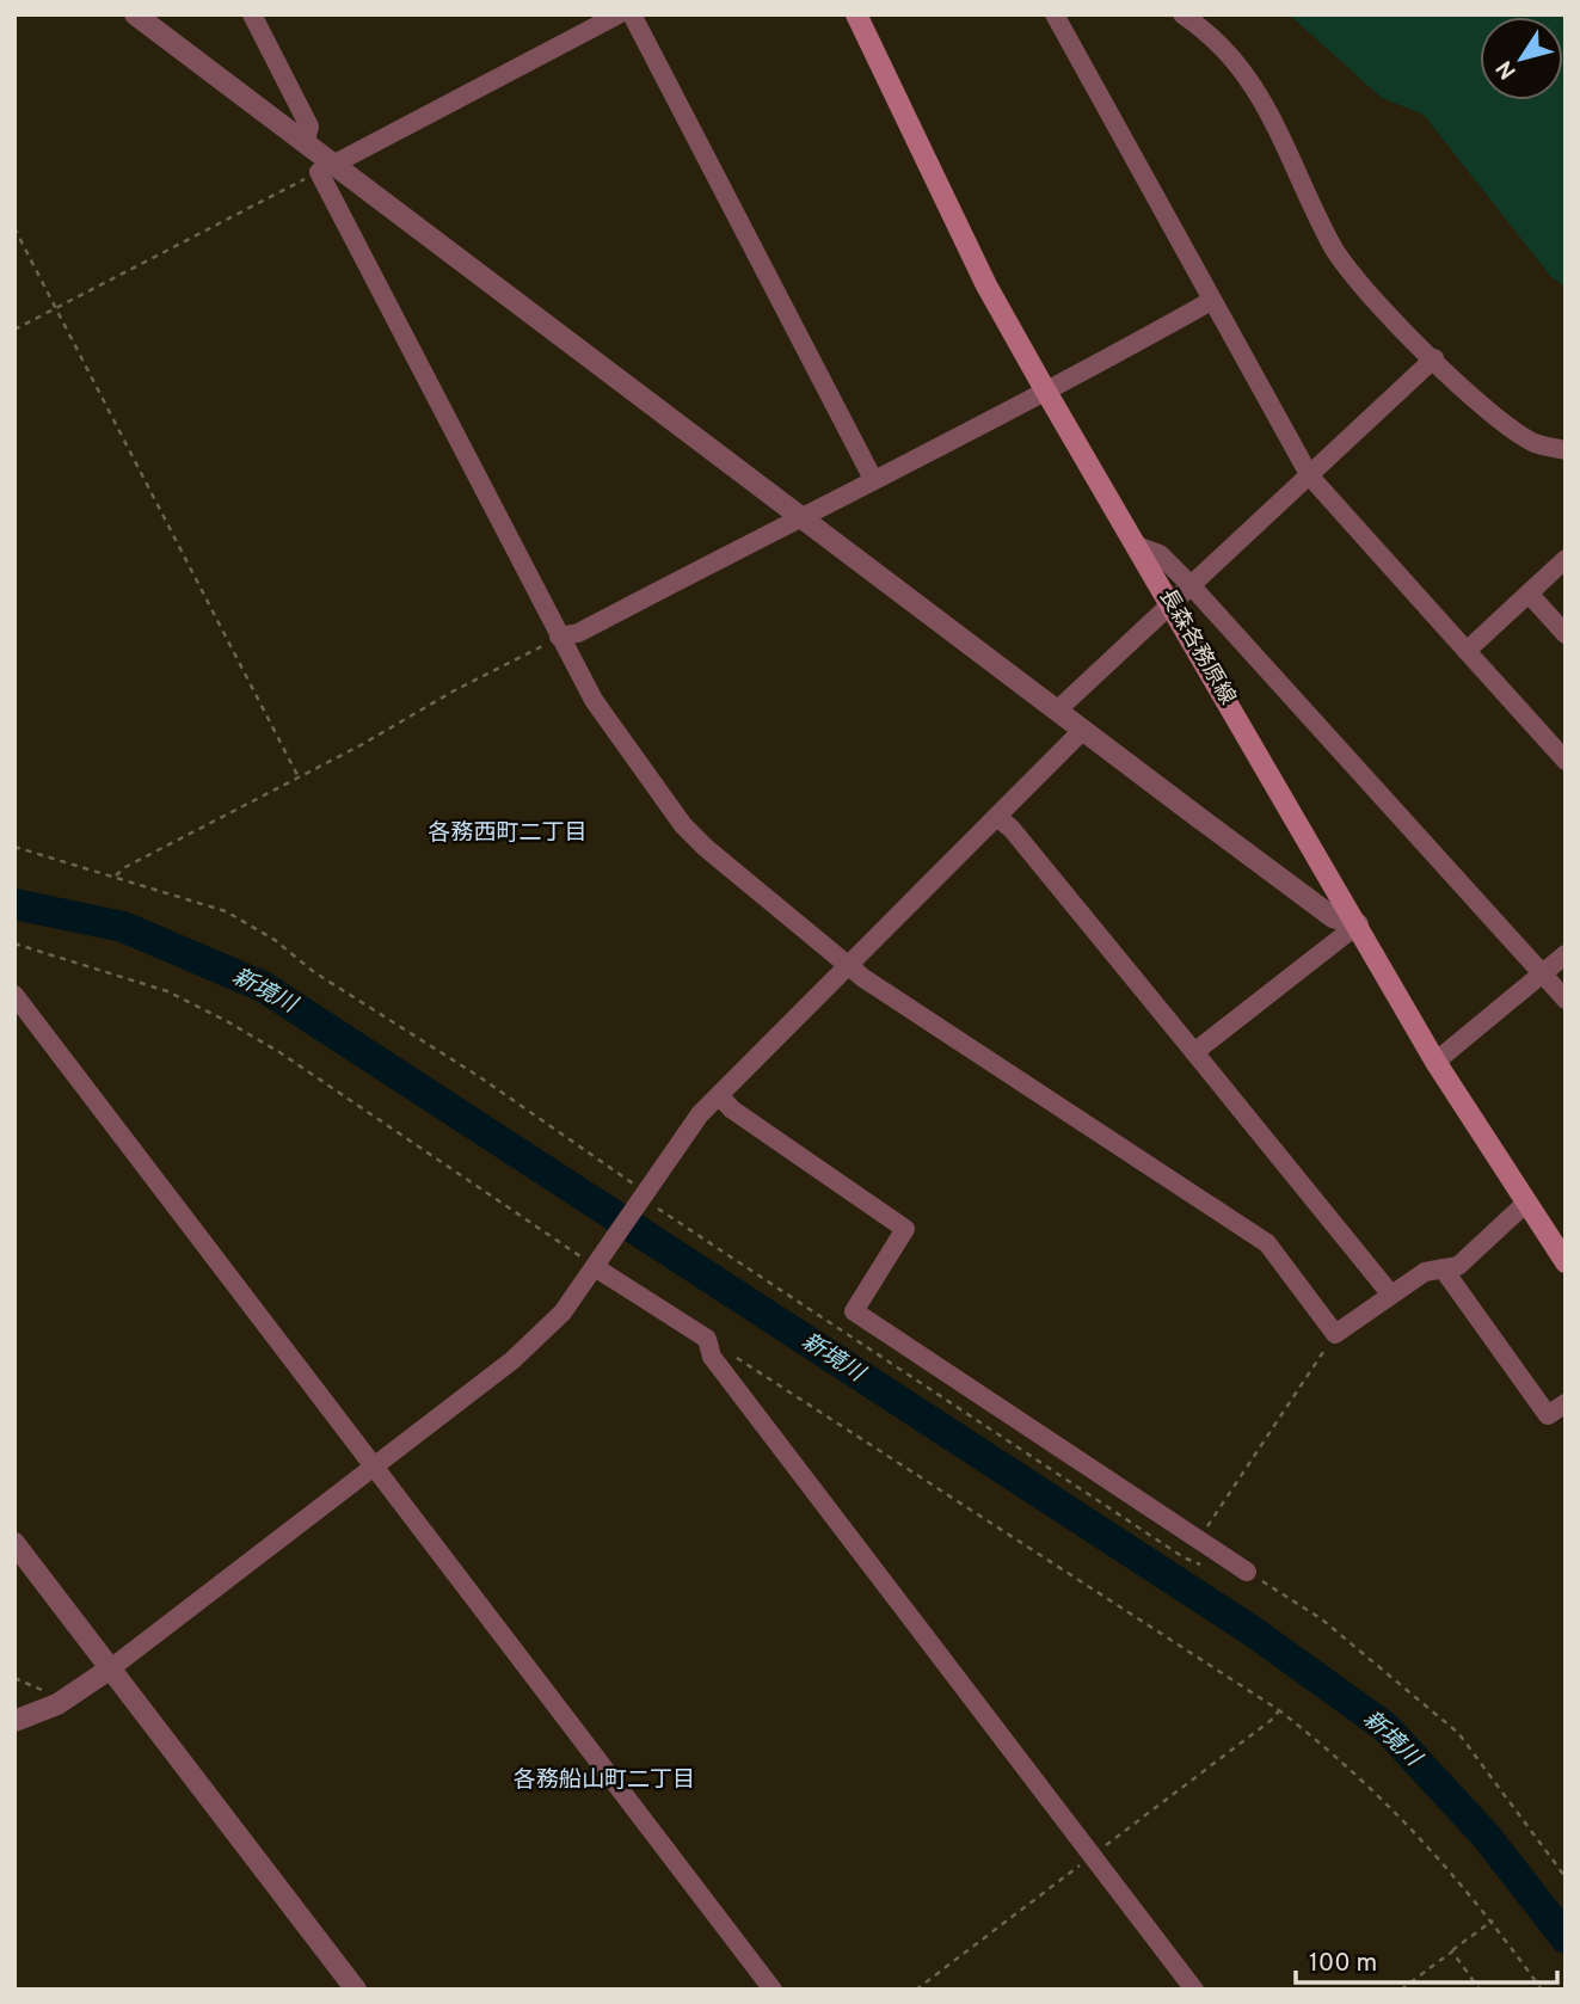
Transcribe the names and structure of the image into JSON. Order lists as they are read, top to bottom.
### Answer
{
  "streets": {
    "main road": ["長森各務原線"]
  },
  "districts": ["各務西町二丁目", "各務船山町二丁目"],
  "water": ["新境川"],
  "scale_bar": "100 m",
  "north": "bottom left"
}
